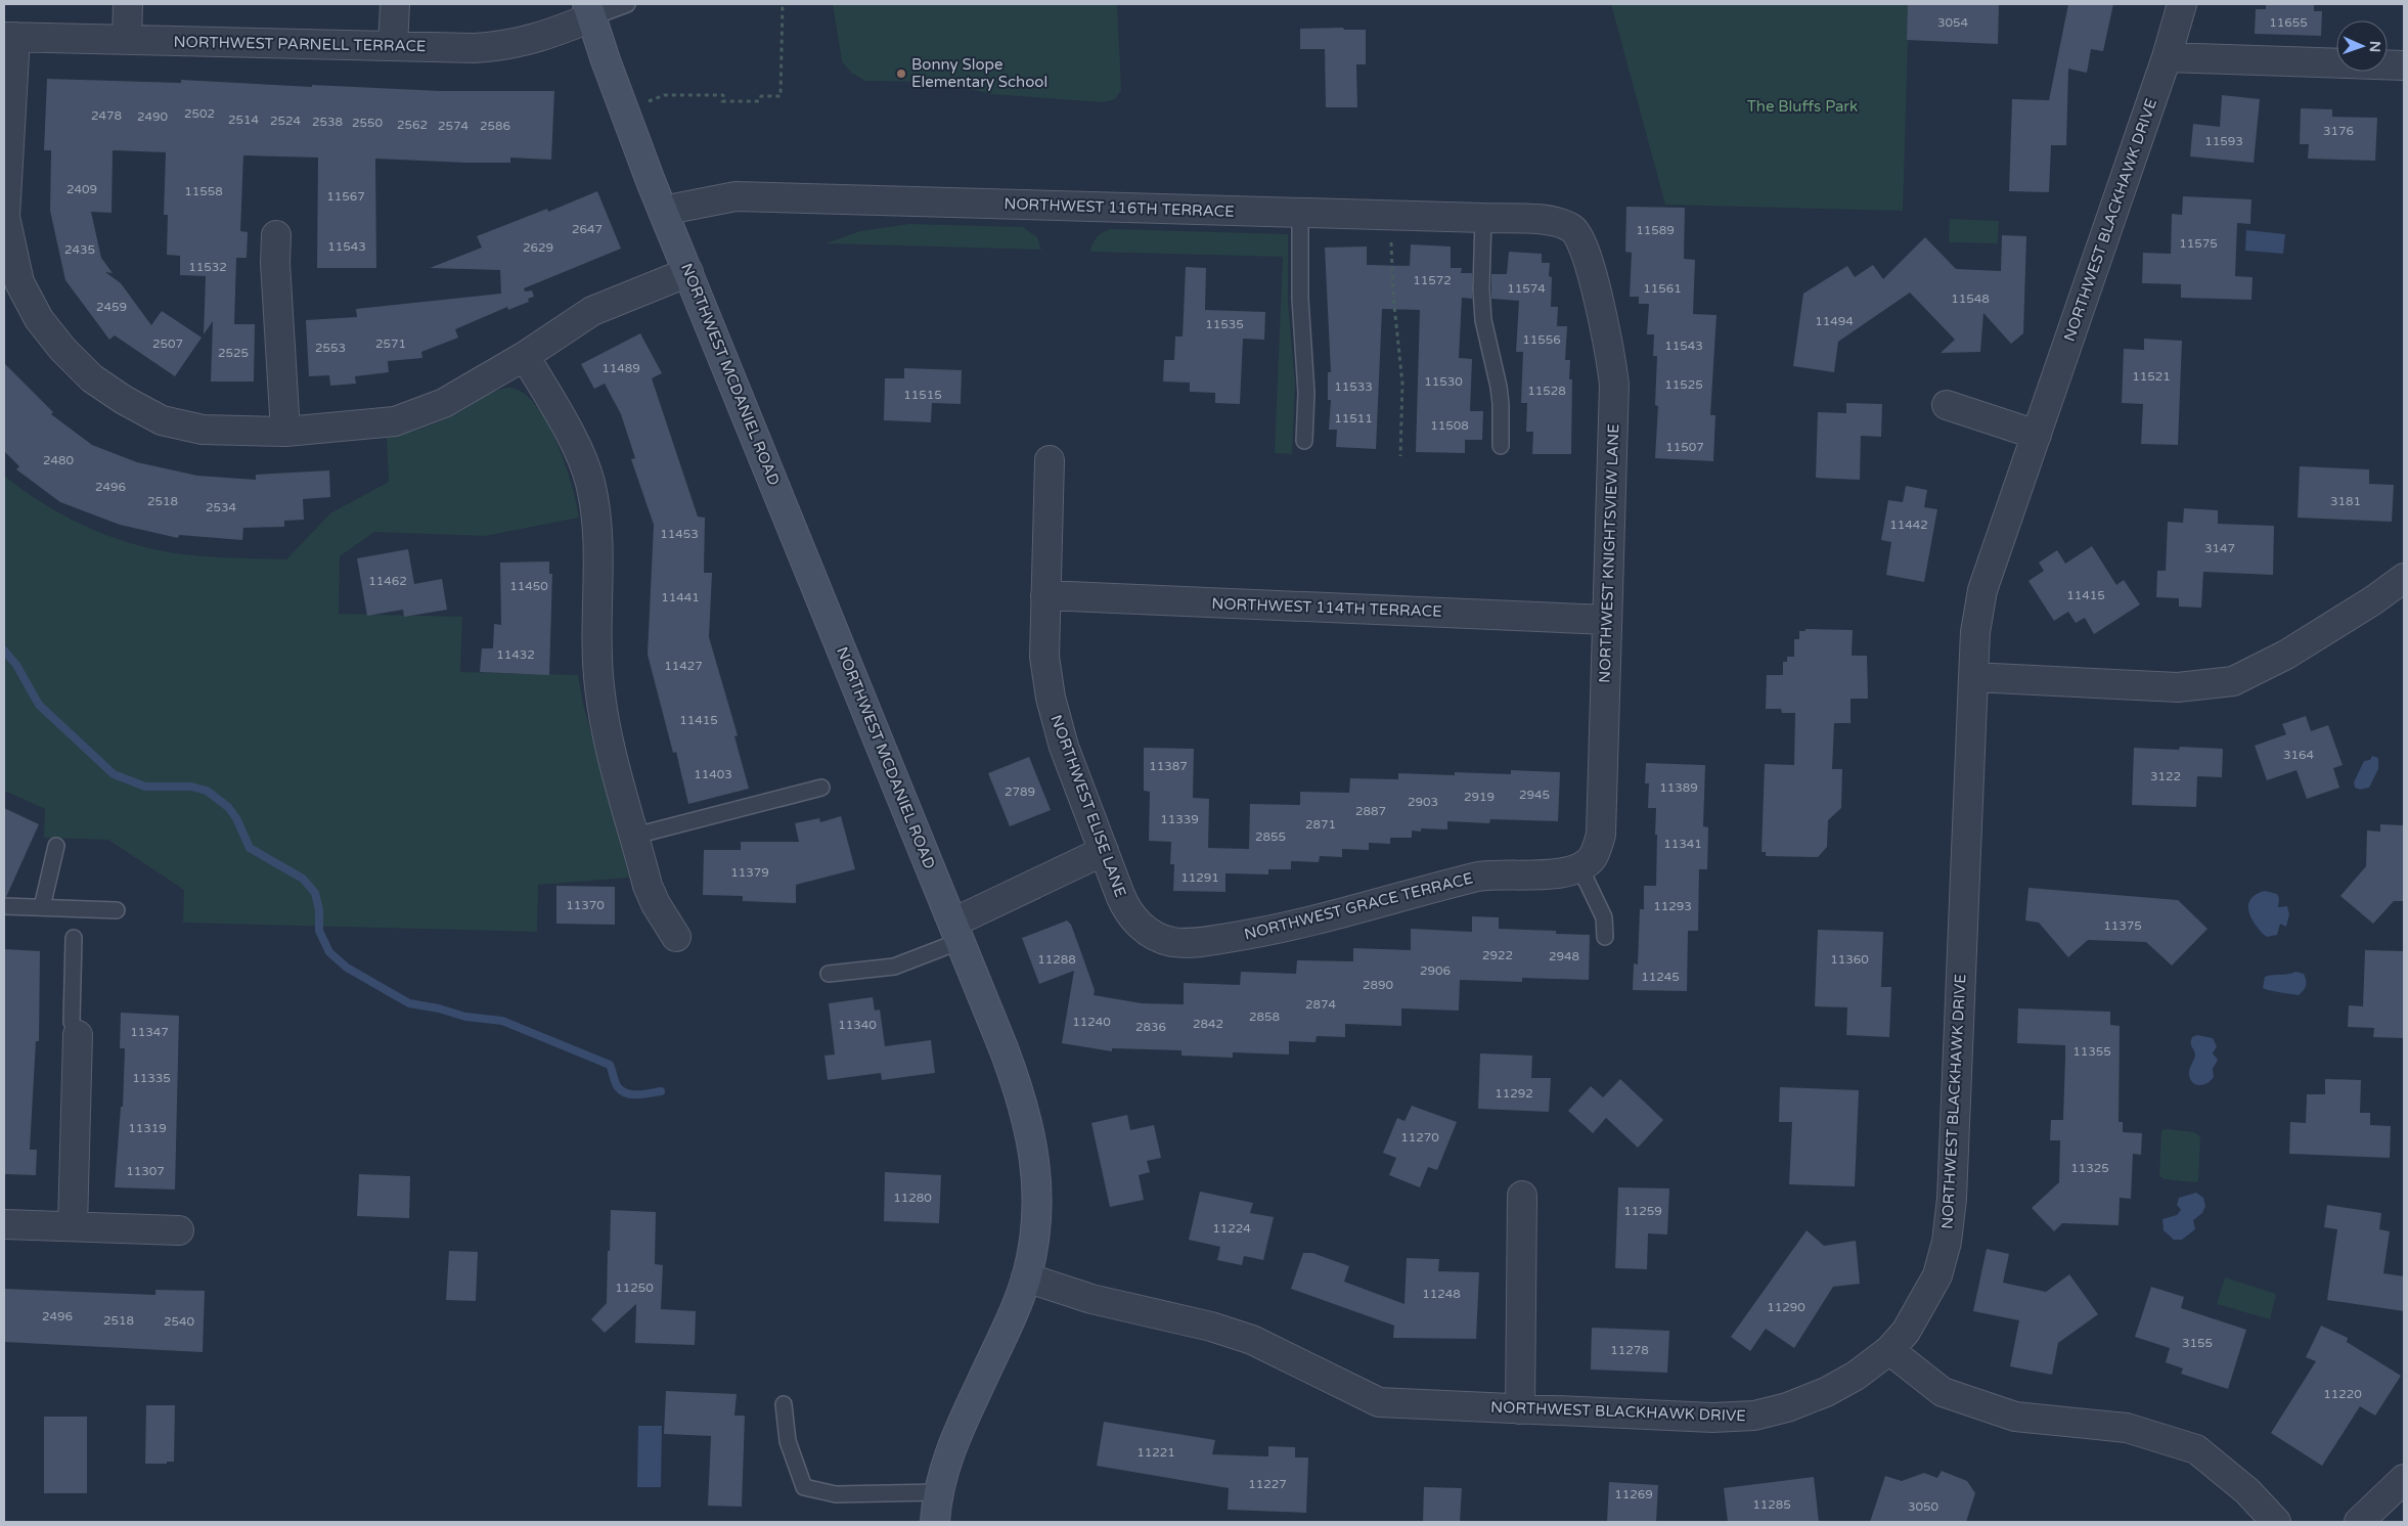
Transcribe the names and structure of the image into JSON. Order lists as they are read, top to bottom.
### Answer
{
  "streets": {
    "street": [
      "NORTHWEST PARNELL TERRACE",
      "NORTHWEST 116TH TERRACE",
      "NORTHWEST BLACKHAWK DRIVE",
      "NORTHWEST MCDANIEL ROAD",
      "NORTHWEST KNIGHTSVIEW LANE",
      "NORTHWEST 114TH TERRACE",
      "NORTHWEST ELISE LANE",
      "NORTHWEST GRACE TERRACE"
    ]
  },
  "crossings": [
    ["NORTHWEST PARNELL TERRACE", "NORTHWEST MCDANIEL ROAD"],
    ["NORTHWEST 116TH TERRACE", "NORTHWEST MCDANIEL ROAD"],
    ["NORTHWEST 116TH TERRACE", "NORTHWEST KNIGHTSVIEW LANE"],
    ["NORTHWEST BLACKHAWK DRIVE", "NORTHWEST MCDANIEL ROAD"],
    ["NORTHWEST KNIGHTSVIEW LANE", "NORTHWEST 114TH TERRACE"],
    ["NORTHWEST KNIGHTSVIEW LANE", "NORTHWEST GRACE TERRACE"],
    ["NORTHWEST 114TH TERRACE", "NORTHWEST ELISE LANE"],
    ["NORTHWEST ELISE LANE", "NORTHWEST GRACE TERRACE"]
  ],
  "parks": ["The Bluffs Park"],
  "places": ["Bonny Slope Elementary School"],
  "house_numbers": [
    "3054",
    "11655",
    "2502",
    "2478",
    "2490",
    "2514",
    "2524",
    "2538",
    "2550",
    "2562",
    "2574",
    "2586",
    "3176",
    "11593",
    "2409",
    "11558",
    "11567",
    "2647",
    "11589",
    "11575",
    "11543",
    "2629",
    "2435",
    "11532",
    "11572",
    "11574",
    "11561",
    "11548",
    "2459",
    "11494",
    "11535",
    "11556",
    "2507",
    "2571",
    "11543",
    "2553",
    "2525",
    "11489",
    "11521",
    "11530",
    "11525",
    "11533",
    "11528",
    "11515",
    "11511",
    "11508",
    "11507",
    "2480",
    "2496",
    "2518",
    "3181",
    "2534",
    "11442",
    "11453",
    "3147",
    "11462",
    "11450",
    "11415",
    "11441",
    "11432",
    "11427",
    "11415",
    "3164",
    "11387",
    "11403",
    "3122",
    "11389",
    "2789",
    "2945",
    "2919",
    "2903",
    "2887",
    "11339",
    "2871",
    "2855",
    "11341",
    "11379",
    "11291",
    "11370",
    "11293",
    "11375",
    "2922",
    "2948",
    "11288",
    "11360",
    "2906",
    "11245",
    "2890",
    "2874",
    "2858",
    "11240",
    "2842",
    "11340",
    "2836",
    "11347",
    "11355",
    "11335",
    "11292",
    "11319",
    "11270",
    "11325",
    "11307",
    "11280",
    "11259",
    "11224",
    "11250",
    "11248",
    "11290",
    "2496",
    "2518",
    "2540",
    "3155",
    "11278",
    "11220",
    "11221",
    "11227",
    "11269",
    "11285",
    "3050"
  ],
  "north": "right"
}
